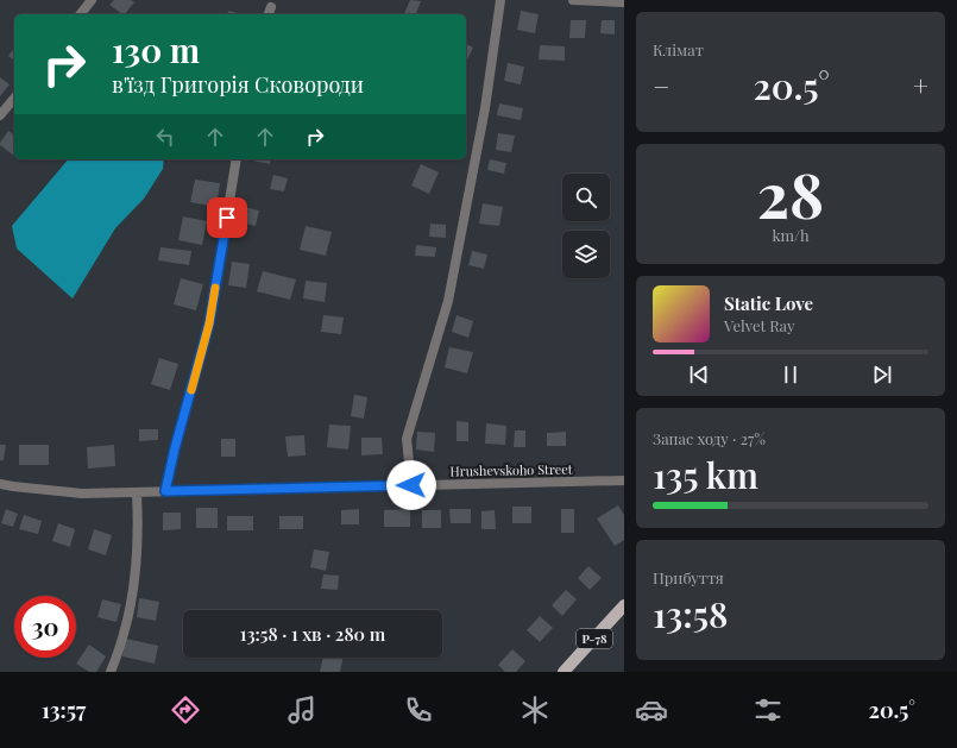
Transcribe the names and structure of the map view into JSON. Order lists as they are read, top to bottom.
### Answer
{
  "streets": {
    "main road": ["Р-78"],
    "street": ["Hrushevskoho Street"]
  },
  "page": {
    "tile": [
      "Клімат",
      ["28", "km/h"],
      ["Запас ходу · 27%", "135 km"],
      ["Прибуття", "13:58"]
    ],
    "turn": ["130 m", "в'їзд Григорія Сковороди"],
    "heat": ["−", "20.5°", "+"],
    "song": ["Static Love", "Velvet Ray"],
    "limit": "30",
    "trip": "13:58 · 1 хв · 280 m",
    "tabs": ["13:57", "20.5°"]
  }
}
